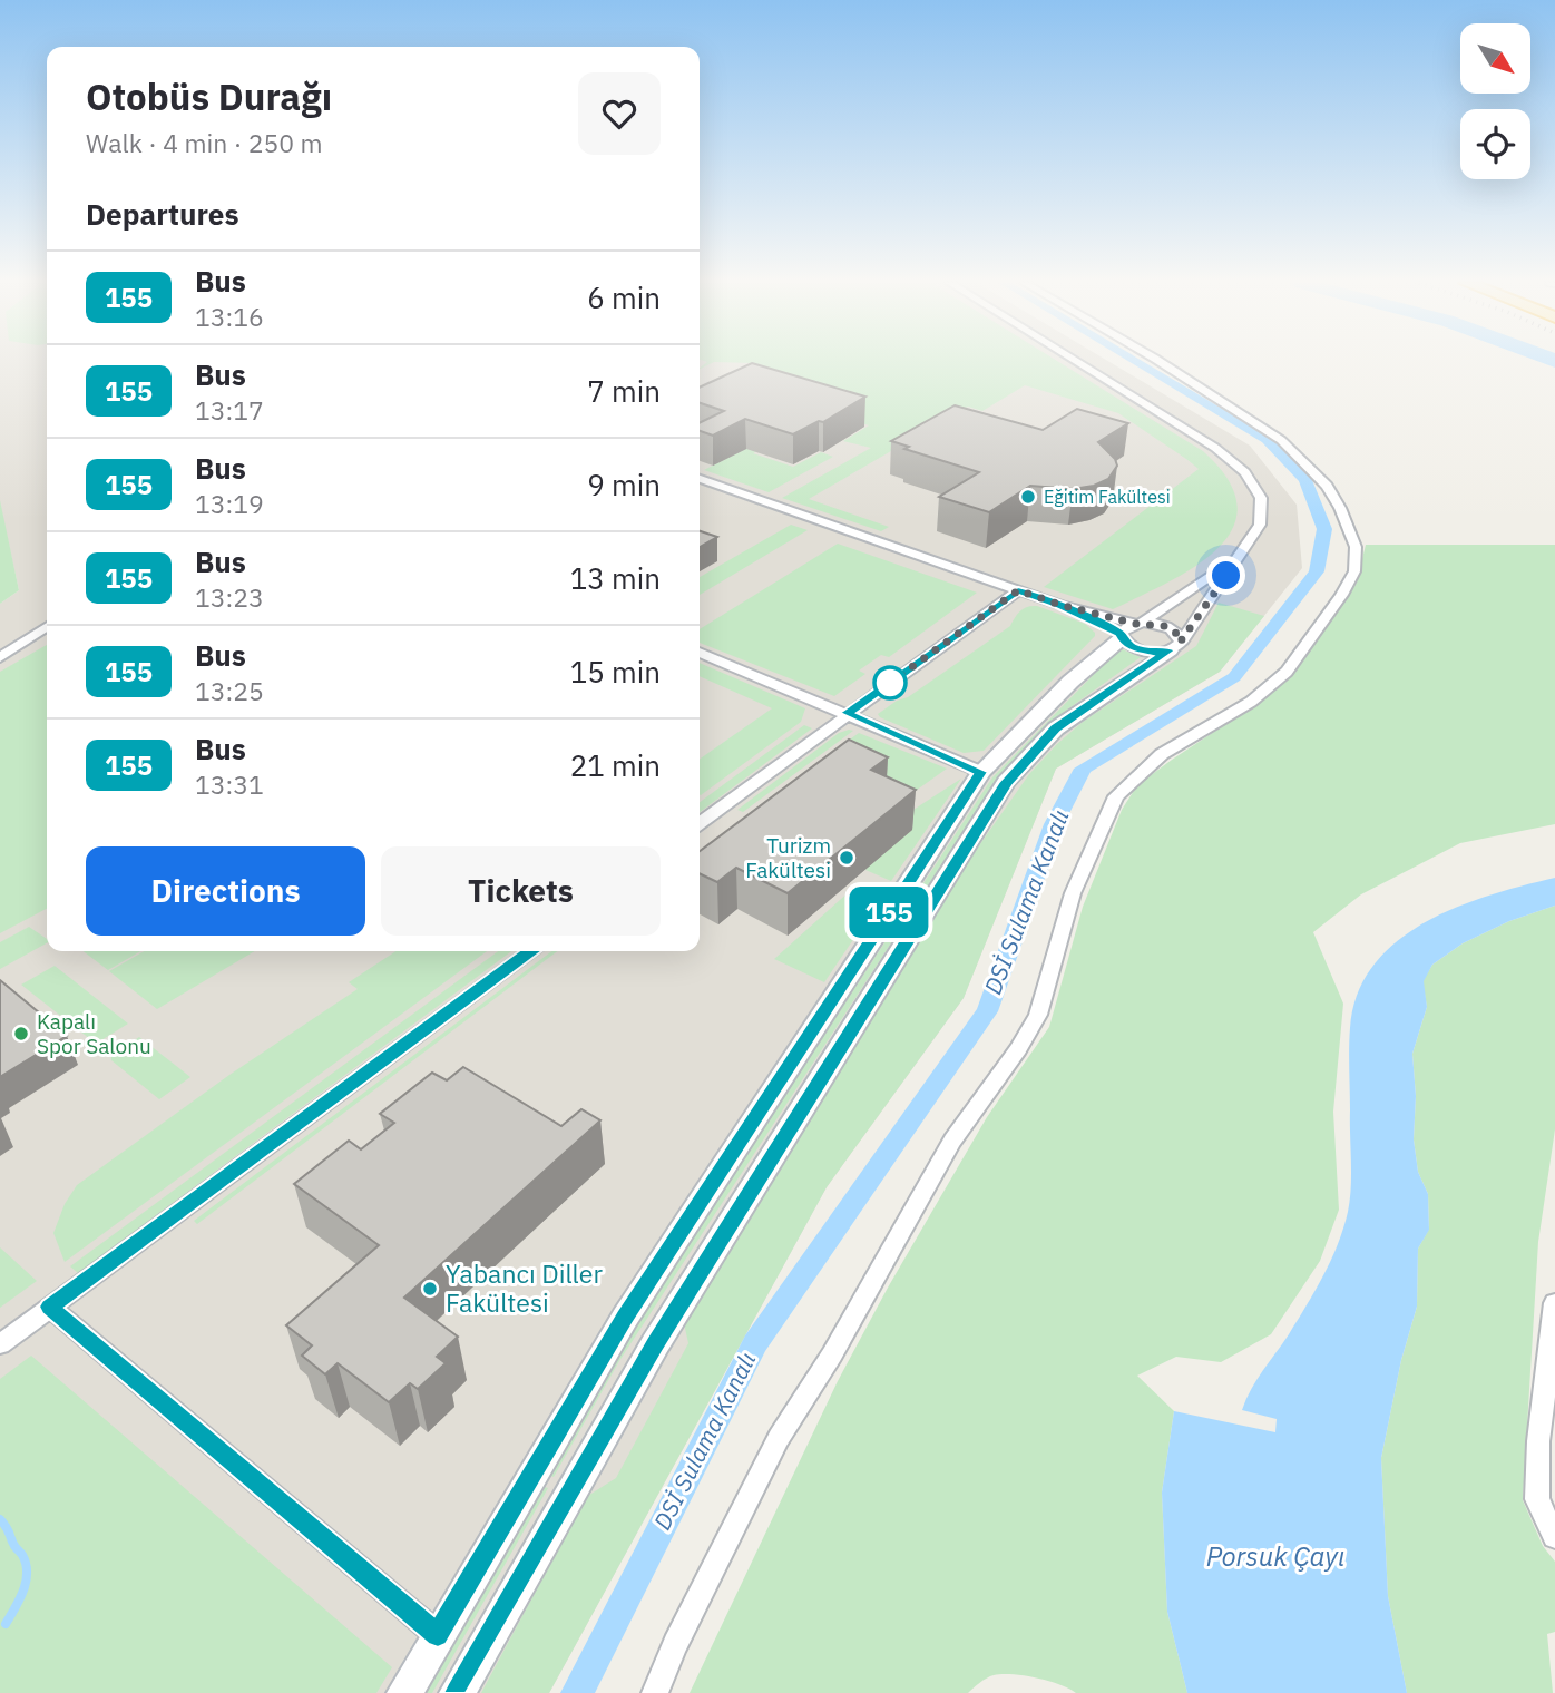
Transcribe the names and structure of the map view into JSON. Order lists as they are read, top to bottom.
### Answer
{
  "water": ["DSİ Sulama Kanalı", "Porsuk Çayı"],
  "places": [
    "Eğitim Fakültesi",
    "Turizm Fakültesi",
    "Kapalı Spor Salonu",
    "Yabancı Diller Fakültesi"
  ],
  "lines": ["bus line 155"],
  "north": "bottom right",
  "page": {
    "on_map": "155",
    "heading": [
      ["Otobüs Durağı", "Walk · 4 min · 250 m"],
      "Departures"
    ],
    "list": [
      {
        "mark": "155",
        "name": "Bus",
        "note": "13:16",
        "value": "6 min"
      },
      {
        "mark": "155",
        "name": "Bus",
        "note": "13:17",
        "value": "7 min"
      },
      {
        "mark": "155",
        "name": "Bus",
        "note": "13:19",
        "value": "9 min"
      },
      {
        "mark": "155",
        "name": "Bus",
        "note": "13:23",
        "value": "13 min"
      },
      {
        "mark": "155",
        "name": "Bus",
        "note": "13:25",
        "value": "15 min"
      },
      {
        "mark": "155",
        "name": "Bus",
        "note": "13:31",
        "value": "21 min"
      }
    ],
    "buttons": ["Directions", "Tickets"]
  }
}
